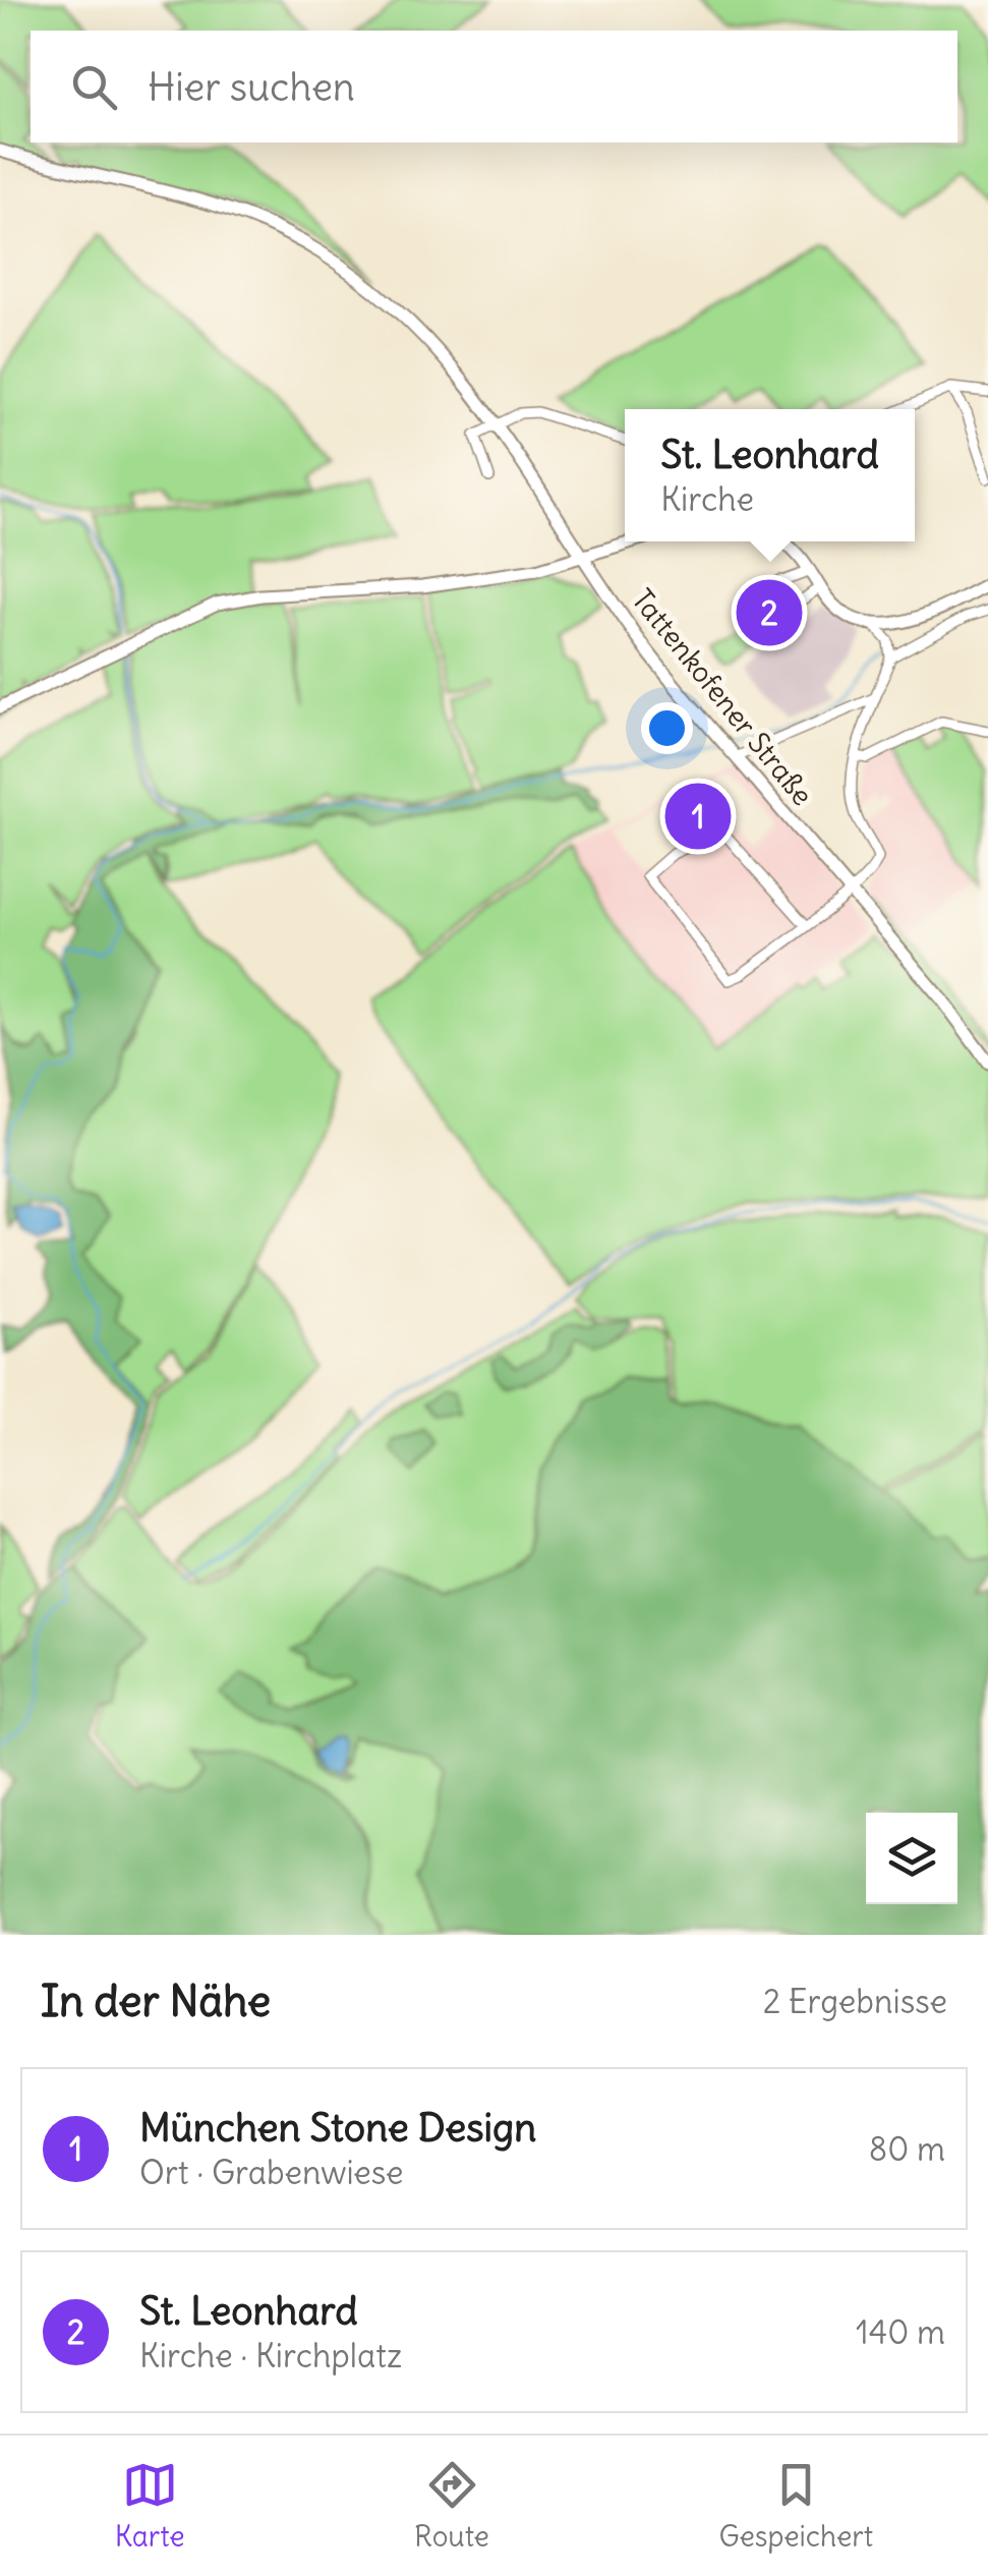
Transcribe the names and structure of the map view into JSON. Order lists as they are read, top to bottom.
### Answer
{
  "streets": {
    "main road": ["Tattenkofener Straße"]
  },
  "page": {
    "search": "Hier suchen",
    "popup": ["St. Leonhard", "Kirche"],
    "pins": ["2", "1"],
    "heading": ["In der Nähe", "2 Ergebnisse"],
    "list": [
      {
        "mark": "1",
        "name": "München Stone Design",
        "note": "Ort · Grabenwiese",
        "value": "80 m"
      },
      {
        "mark": "2",
        "name": "St. Leonhard",
        "note": "Kirche · Kirchplatz",
        "value": "140 m"
      }
    ],
    "nav": ["Karte", "Route", "Gespeichert"]
  }
}
